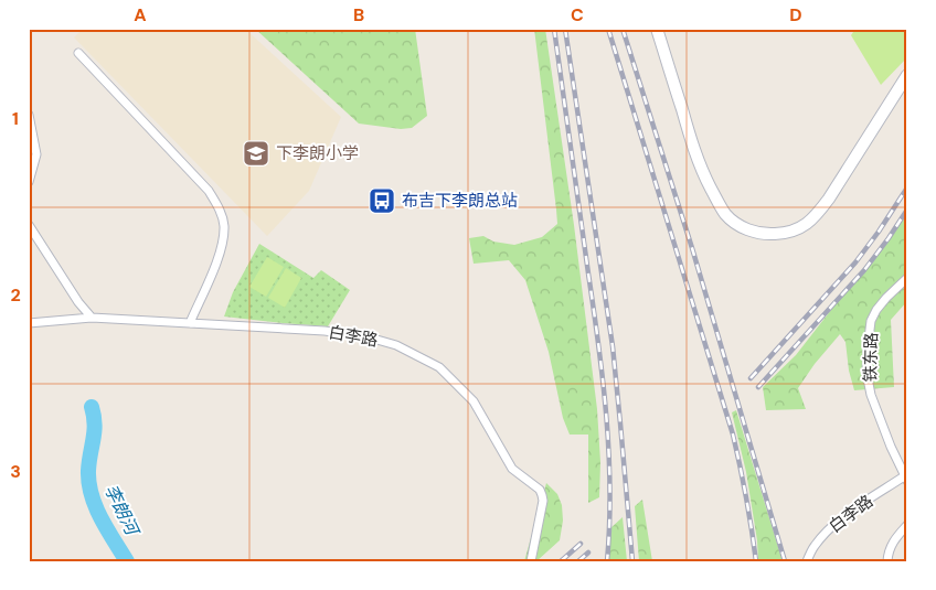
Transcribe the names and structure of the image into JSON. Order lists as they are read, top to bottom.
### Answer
{
  "streets": {
    "street": ["白李路", "铁东路"]
  },
  "crossings": [
    ["白李路", "铁东路"]
  ],
  "water": ["李朗河"],
  "places": {
    "school or university": ["下李朗小学"],
    "bus stop": ["布吉下李朗总站"]
  },
  "grid": {
    "columns": [
      "A",
      "B",
      "C",
      "D"
    ],
    "rows": ["1", "2", "3"]
  }
}
